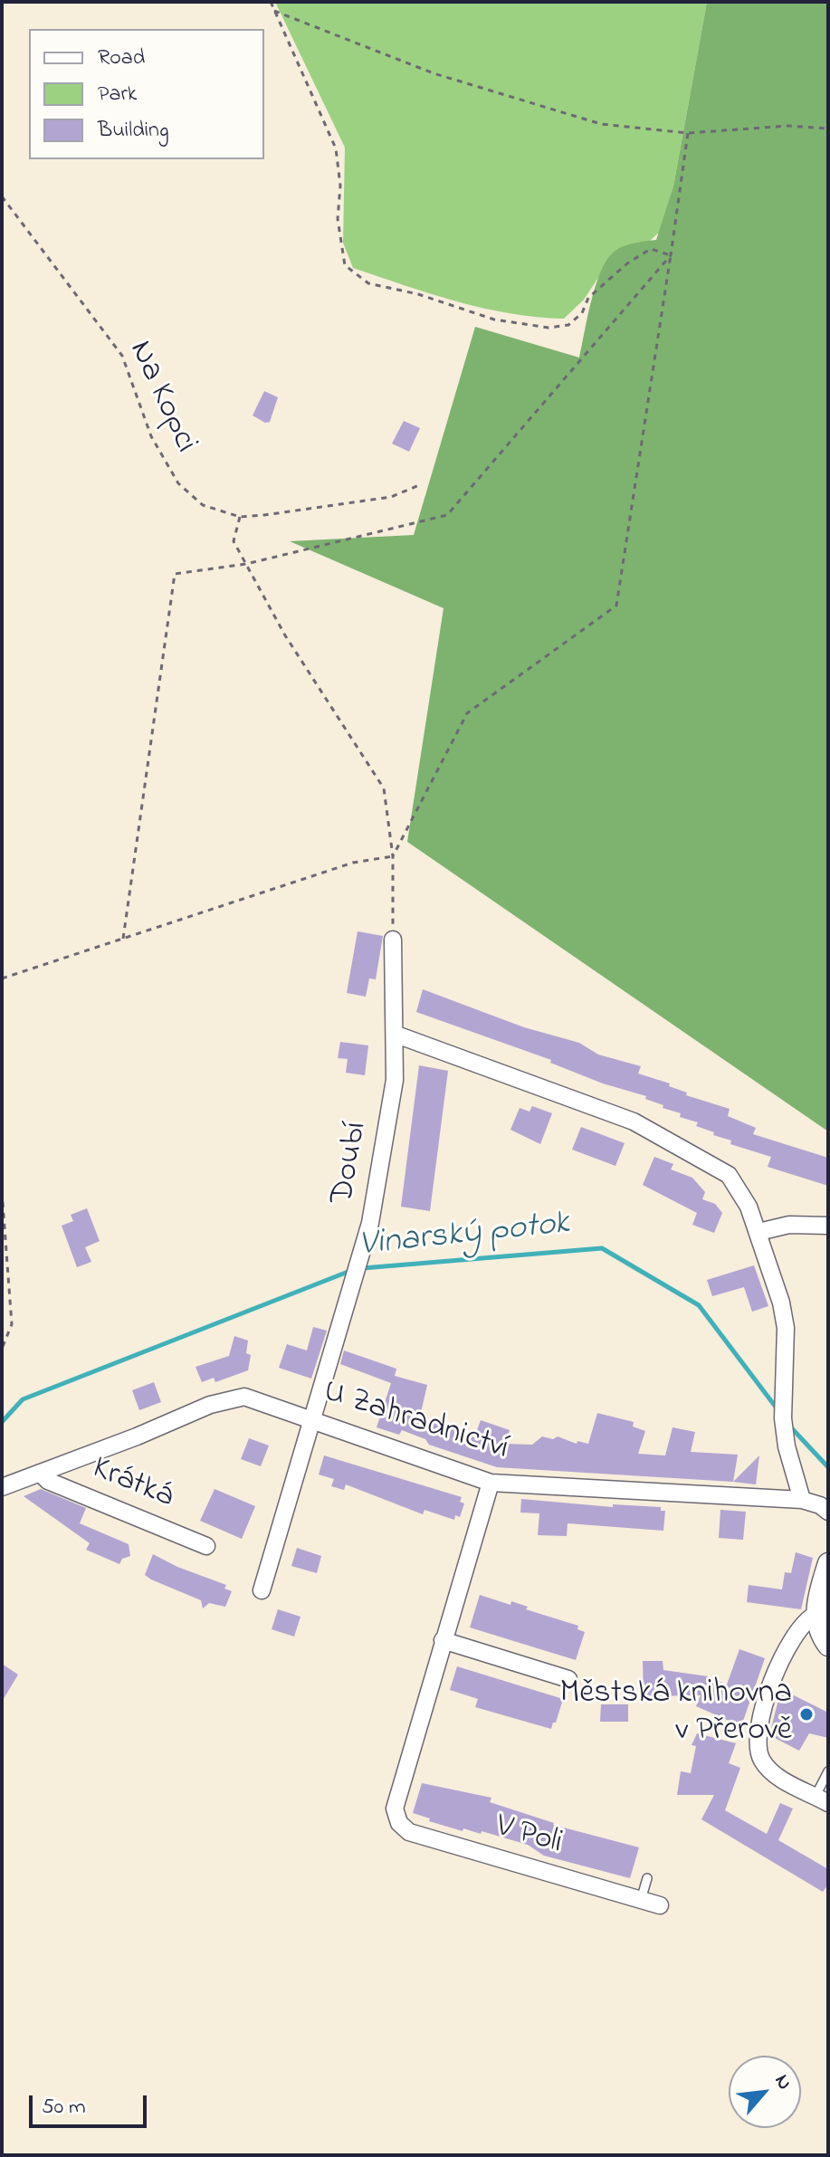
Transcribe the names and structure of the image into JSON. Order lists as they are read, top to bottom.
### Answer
{
  "streets": {
    "street": [
      "Doubí",
      "U Zahradnictví",
      "Krátká",
      "V Poli"
    ],
    "path": ["Na Kopci"]
  },
  "crossings": [
    ["Doubí", "U Zahradnictví"],
    ["U Zahradnictví", "Krátká"]
  ],
  "water": ["Vinarský potok"],
  "places": ["Městská knihovna v Přerově"],
  "legend": ["Road", "Park", "Building"],
  "scale_bar": "50 m",
  "north": "top right"
}
